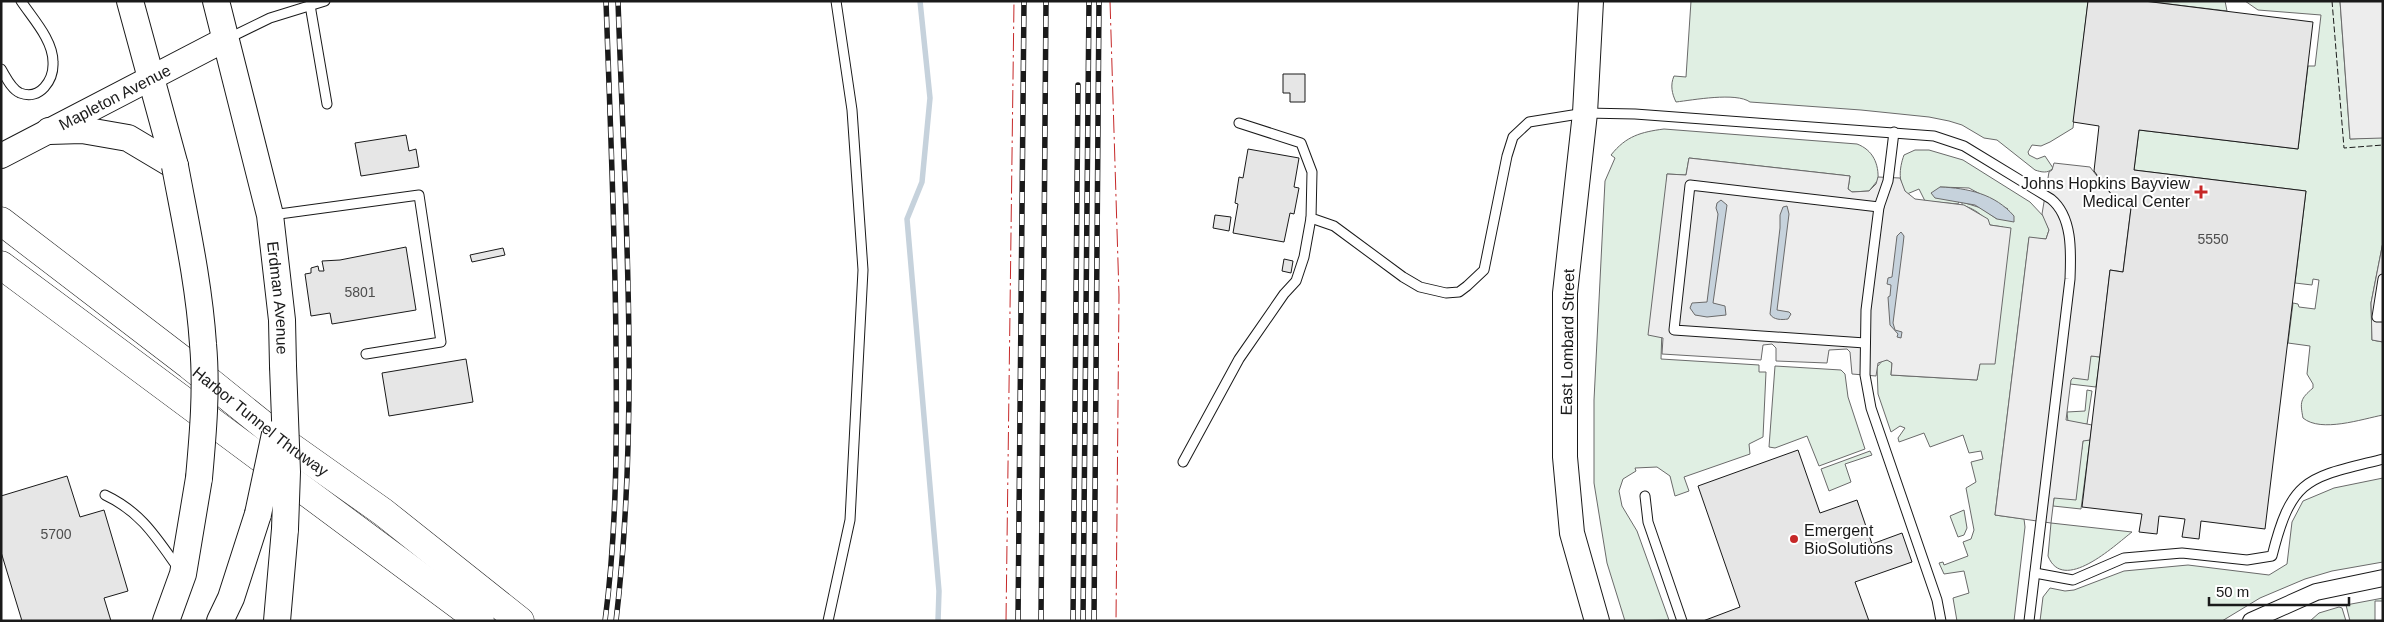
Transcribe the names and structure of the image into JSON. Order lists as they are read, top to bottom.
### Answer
{
  "streets": {
    "highway": ["Harbor Tunnel Thruway"],
    "main road": ["Mapleton Avenue", "Erdman Avenue", "East Lombard Street"]
  },
  "crossings": [
    ["Mapleton Avenue", "Erdman Avenue"]
  ],
  "places": {
    "health": ["Johns Hopkins Bayview Medical Center"],
    "other": ["Emergent BioSolutions"]
  },
  "house_numbers": ["5550", "5801", "5700"],
  "scale_bar": "50 m"
}
